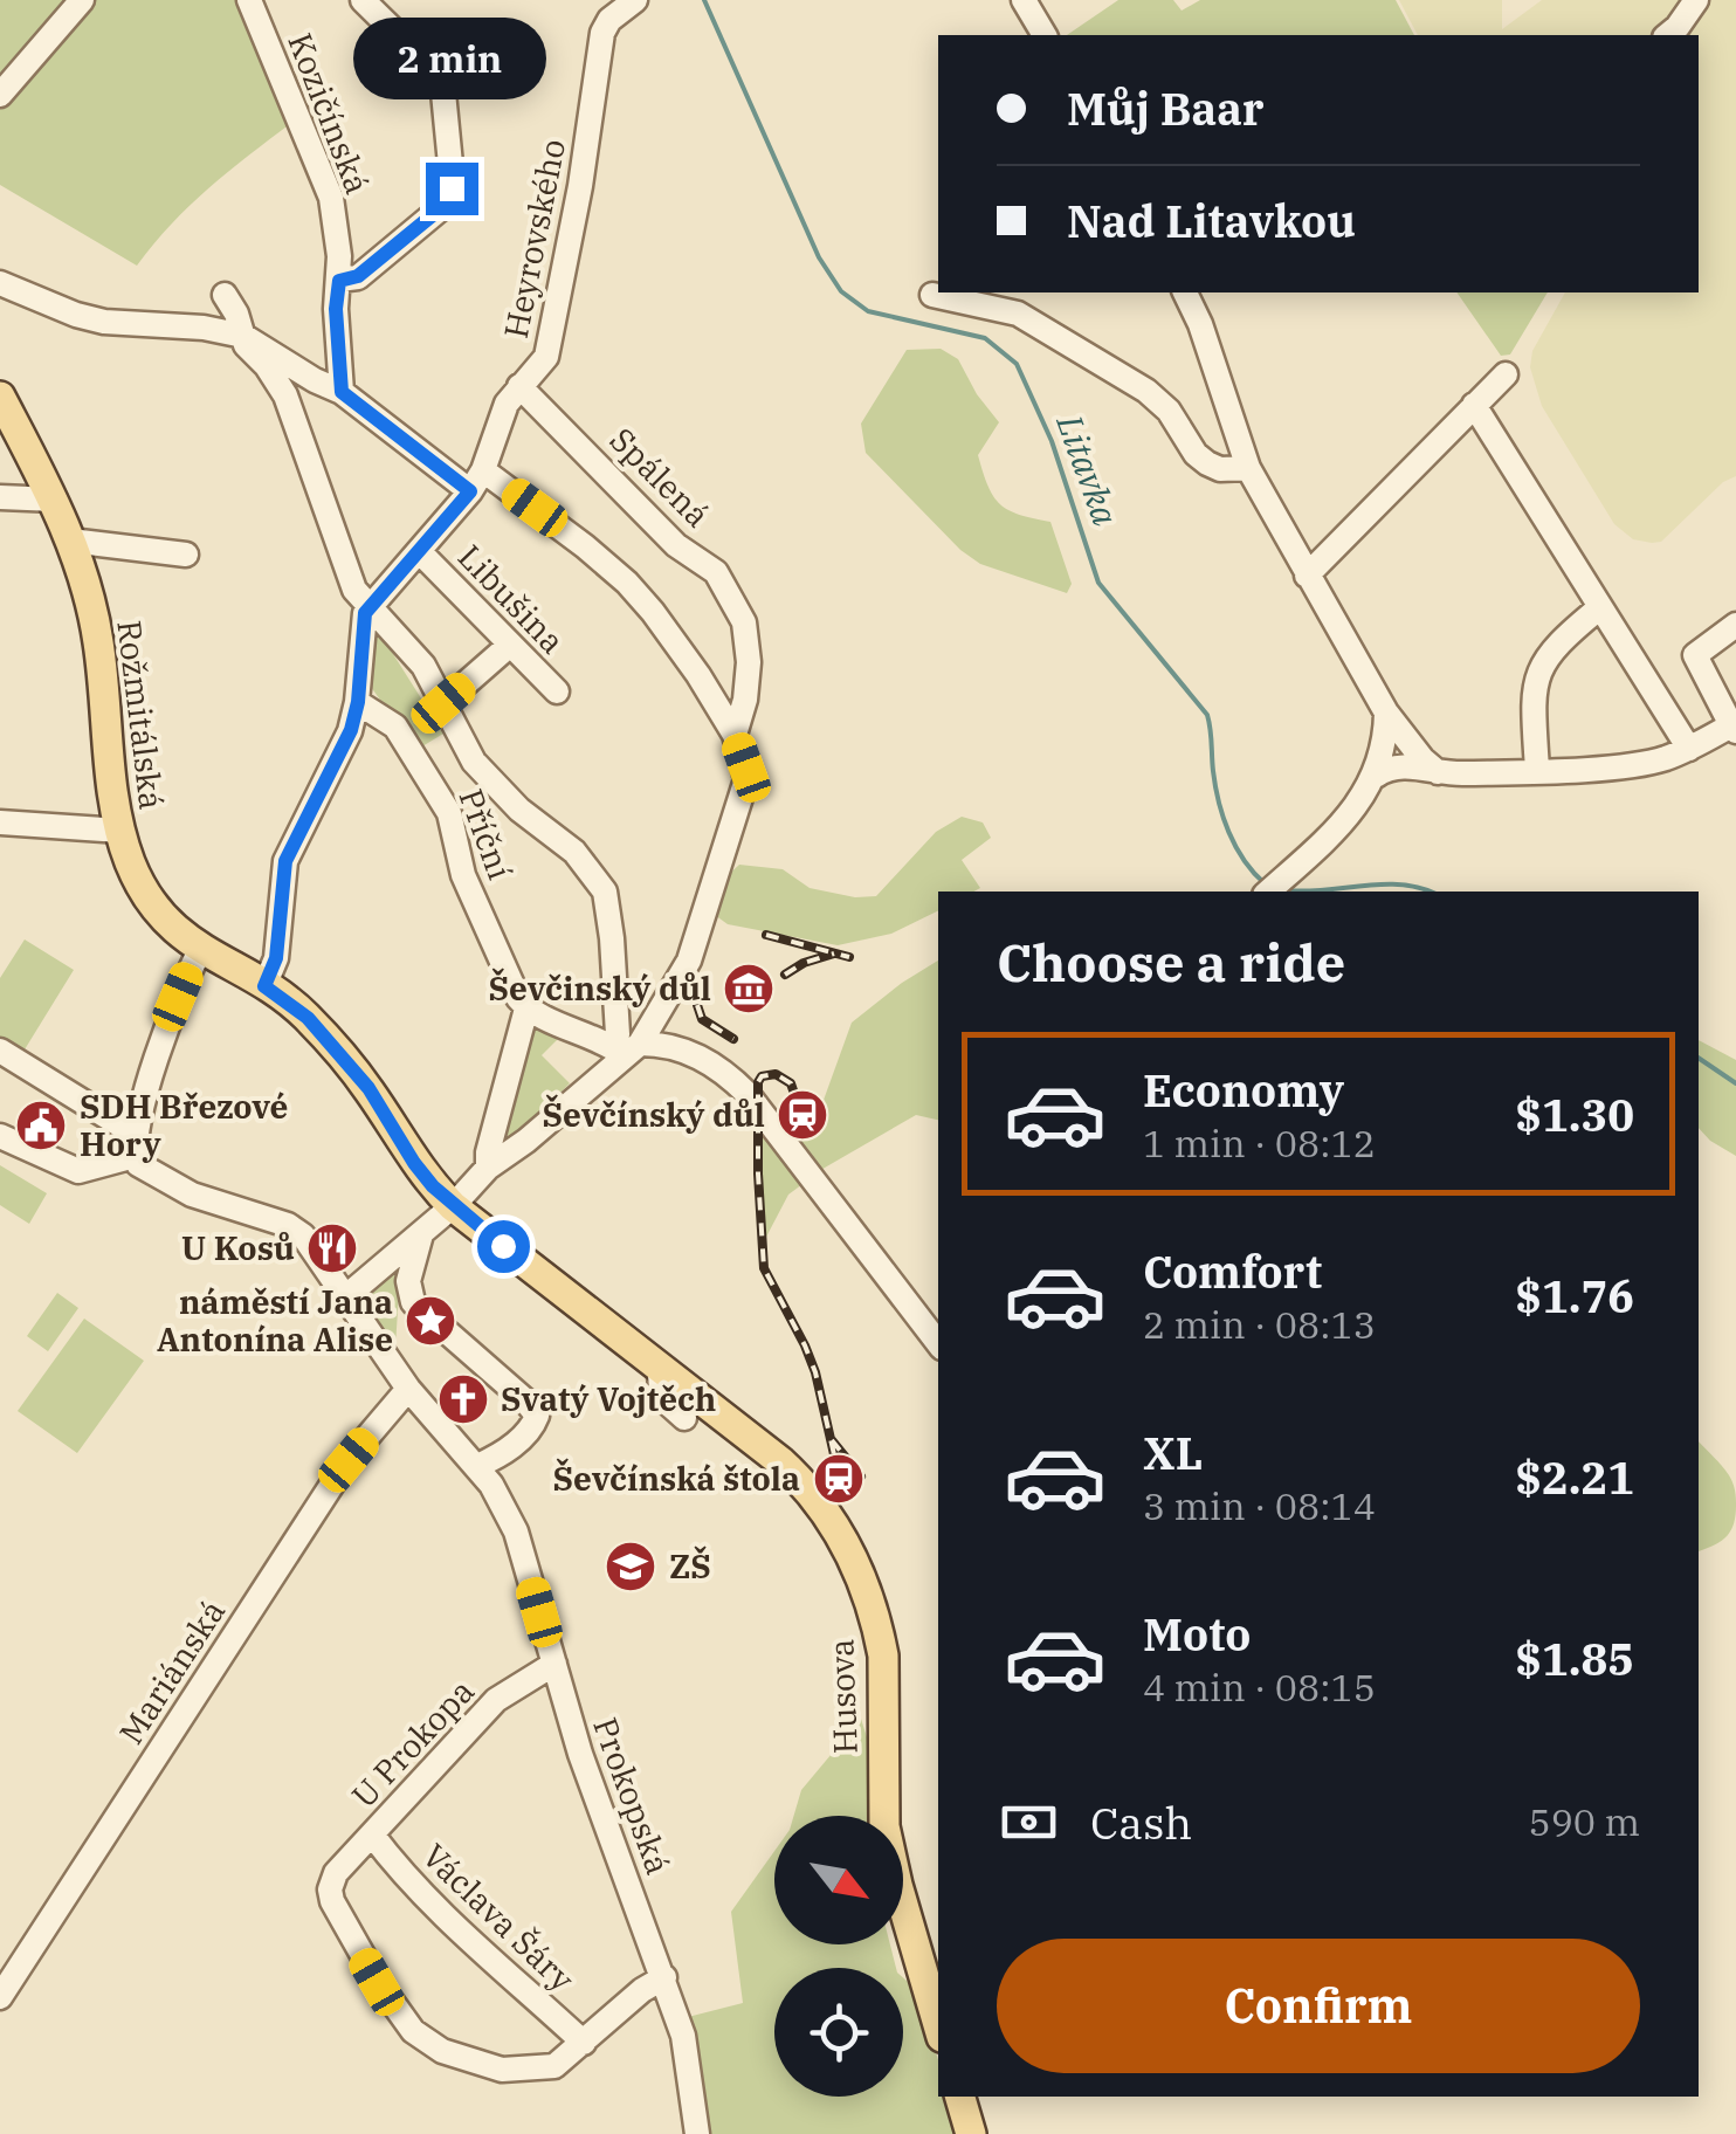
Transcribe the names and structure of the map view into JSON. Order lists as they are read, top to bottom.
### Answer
{
  "streets": {
    "main road": ["Rožmitálská", "Husova"],
    "street": [
      "Kozičínská",
      "Heyrovského",
      "Spálená",
      "Libušina",
      "Příční",
      "Mariánská",
      "U Prokopa",
      "Prokopská",
      "Václava Šáry"
    ]
  },
  "crossings": [
    ["Heyrovského", "Spálená"],
    ["Heyrovského", "Libušina"],
    ["Rožmitálská", "Husova"],
    ["Mariánská", "Prokopská"],
    ["U Prokopa", "Prokopská"],
    ["U Prokopa", "Václava Šáry"]
  ],
  "water": ["Litavka"],
  "places": {
    "museum": ["Ševčinský důl"],
    "station": ["Ševčínský důl", "Ševčínská štola"],
    "public building": ["SDH Březové Hory"],
    "restaurant": ["U Kosů"],
    "place": ["náměstí Jana Antonína Alise"],
    "church": ["Svatý Vojtěch"],
    "school or university": ["ZŠ"]
  },
  "north": "bottom right",
  "page": {
    "bubble": "2 min",
    "banner": ["Můj Baar", "Nad Litavkou"],
    "heading": "Choose a ride",
    "list": [
      {
        "name": "Economy",
        "note": "1 min · 08:12",
        "value": "$1.30"
      },
      {
        "name": "Comfort",
        "note": "2 min · 08:13",
        "value": "$1.76"
      },
      {
        "name": "XL",
        "note": "3 min · 08:14",
        "value": "$2.21"
      },
      {
        "name": "Moto",
        "note": "4 min · 08:15",
        "value": "$1.85"
      }
    ],
    "pay": ["Cash", "590 m"],
    "buttons": "Confirm"
  }
}
